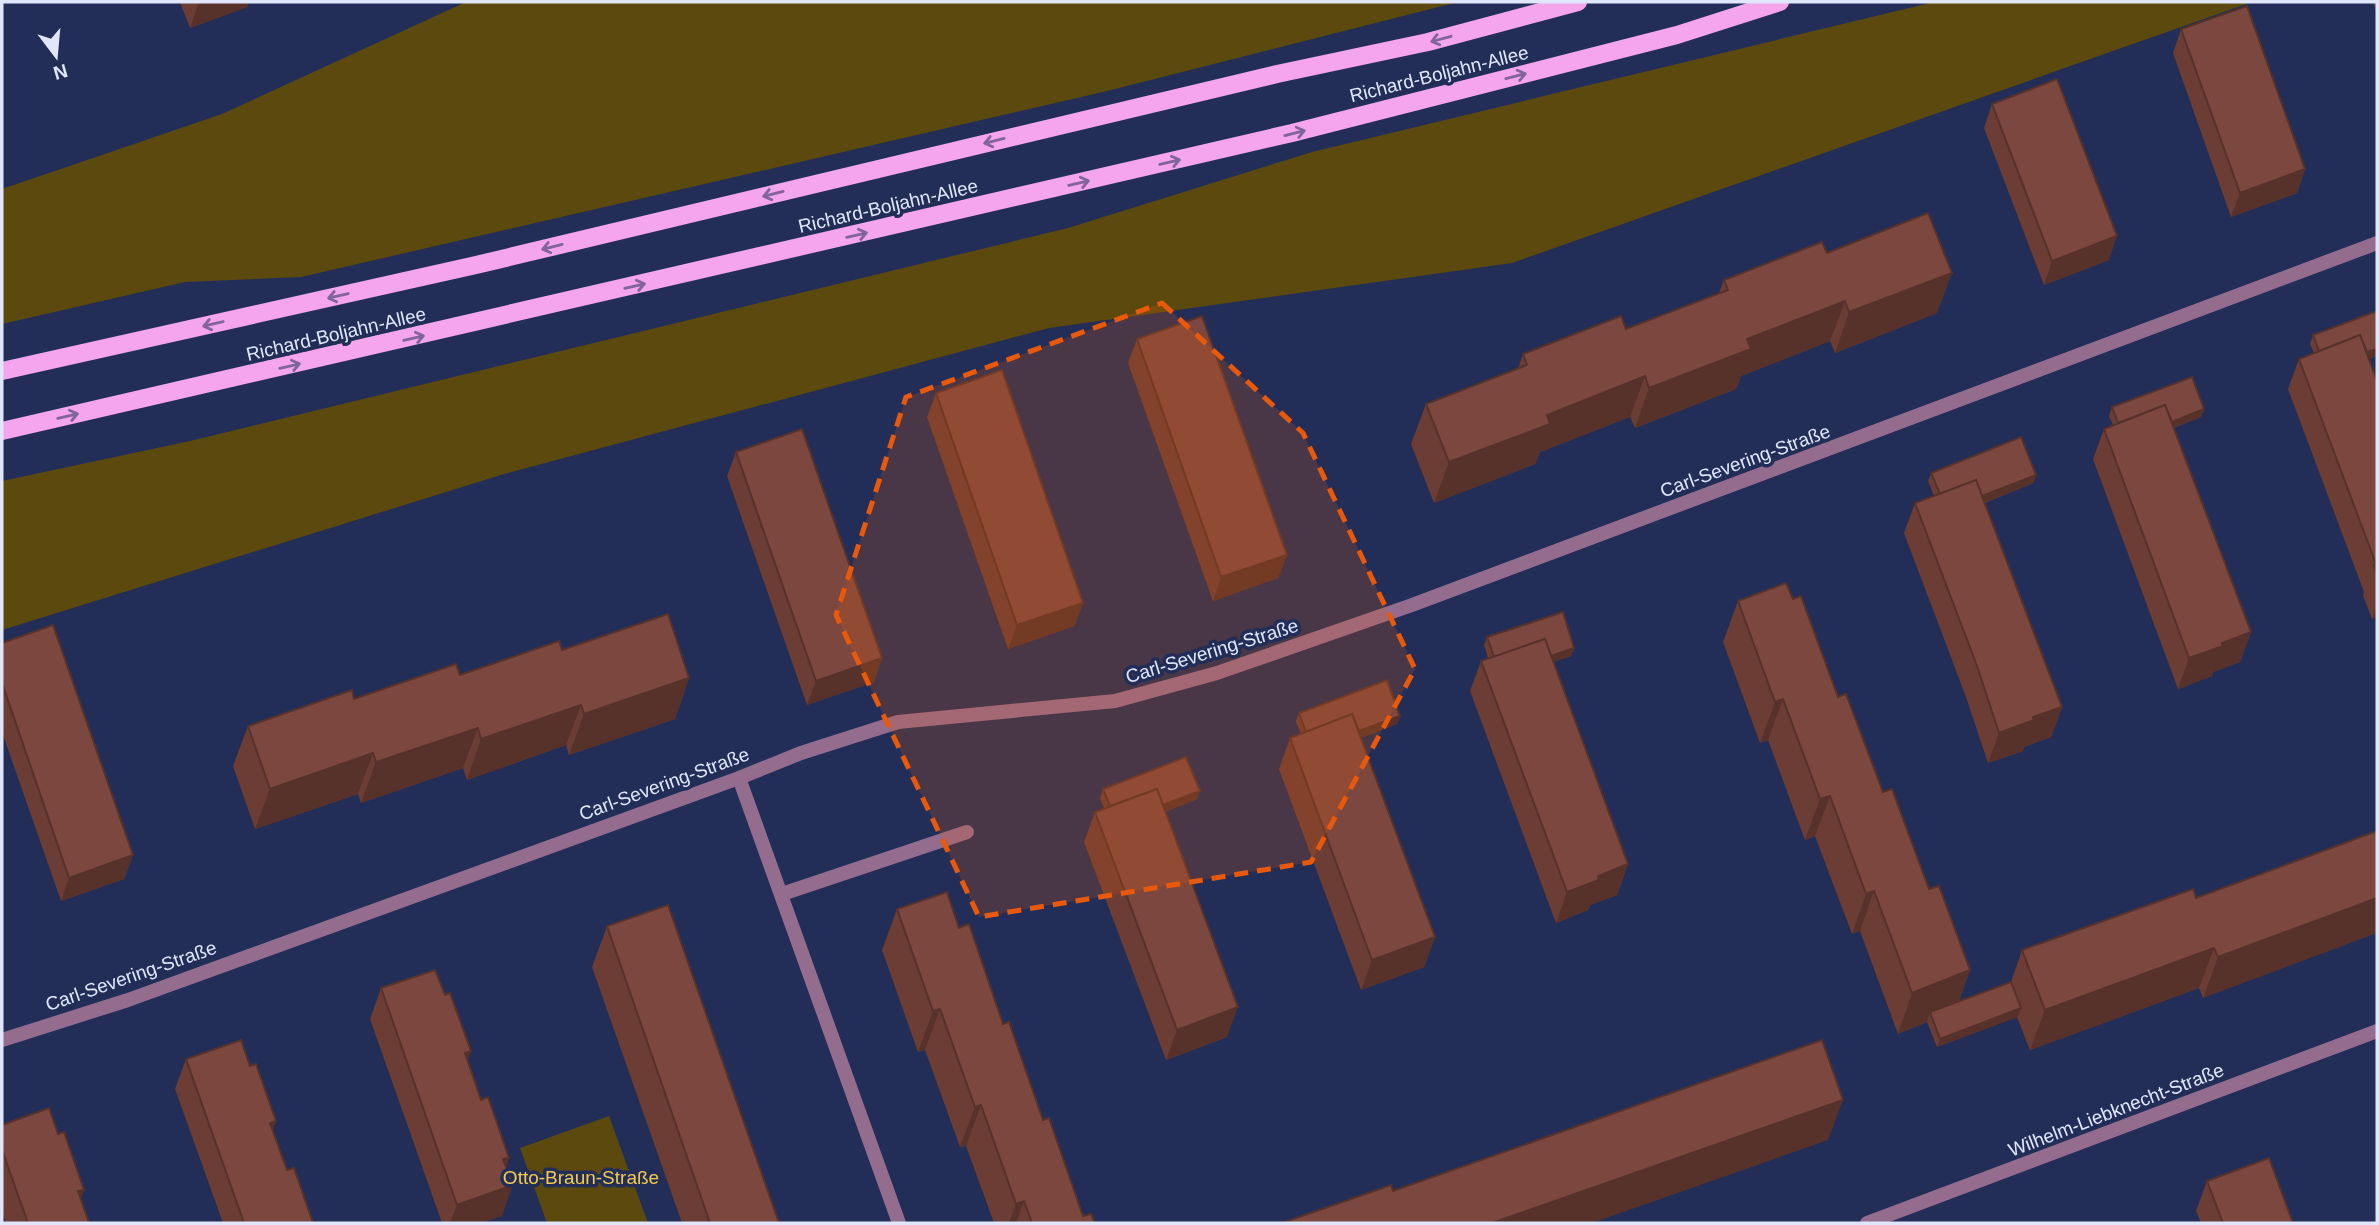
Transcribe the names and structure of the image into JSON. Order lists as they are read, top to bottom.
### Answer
{
  "streets": {
    "main road": ["Richard-Boljahn-Allee"],
    "street": ["Carl-Severing-Straße", "Wilhelm-Liebknecht-Straße"]
  },
  "parks": ["Otto-Braun-Straße"],
  "north": "bottom"
}
